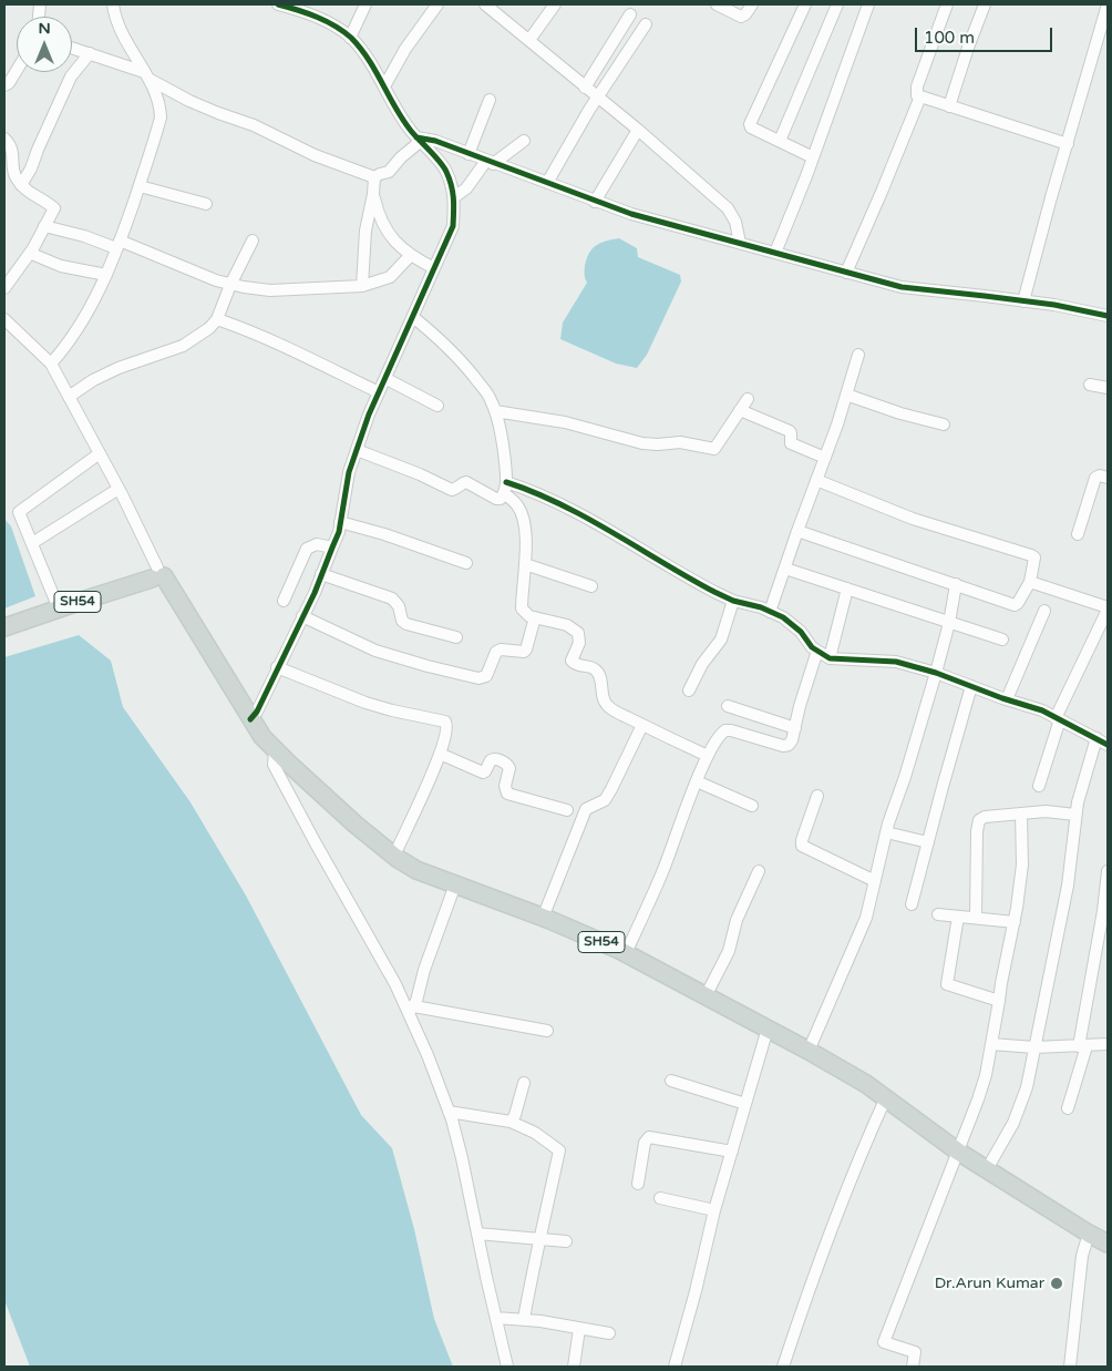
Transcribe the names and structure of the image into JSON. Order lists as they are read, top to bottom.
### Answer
{
  "streets": {
    "main road": ["SH54"]
  },
  "places": ["Dr.Arun Kumar"],
  "scale_bar": "100 m",
  "north": "top"
}
